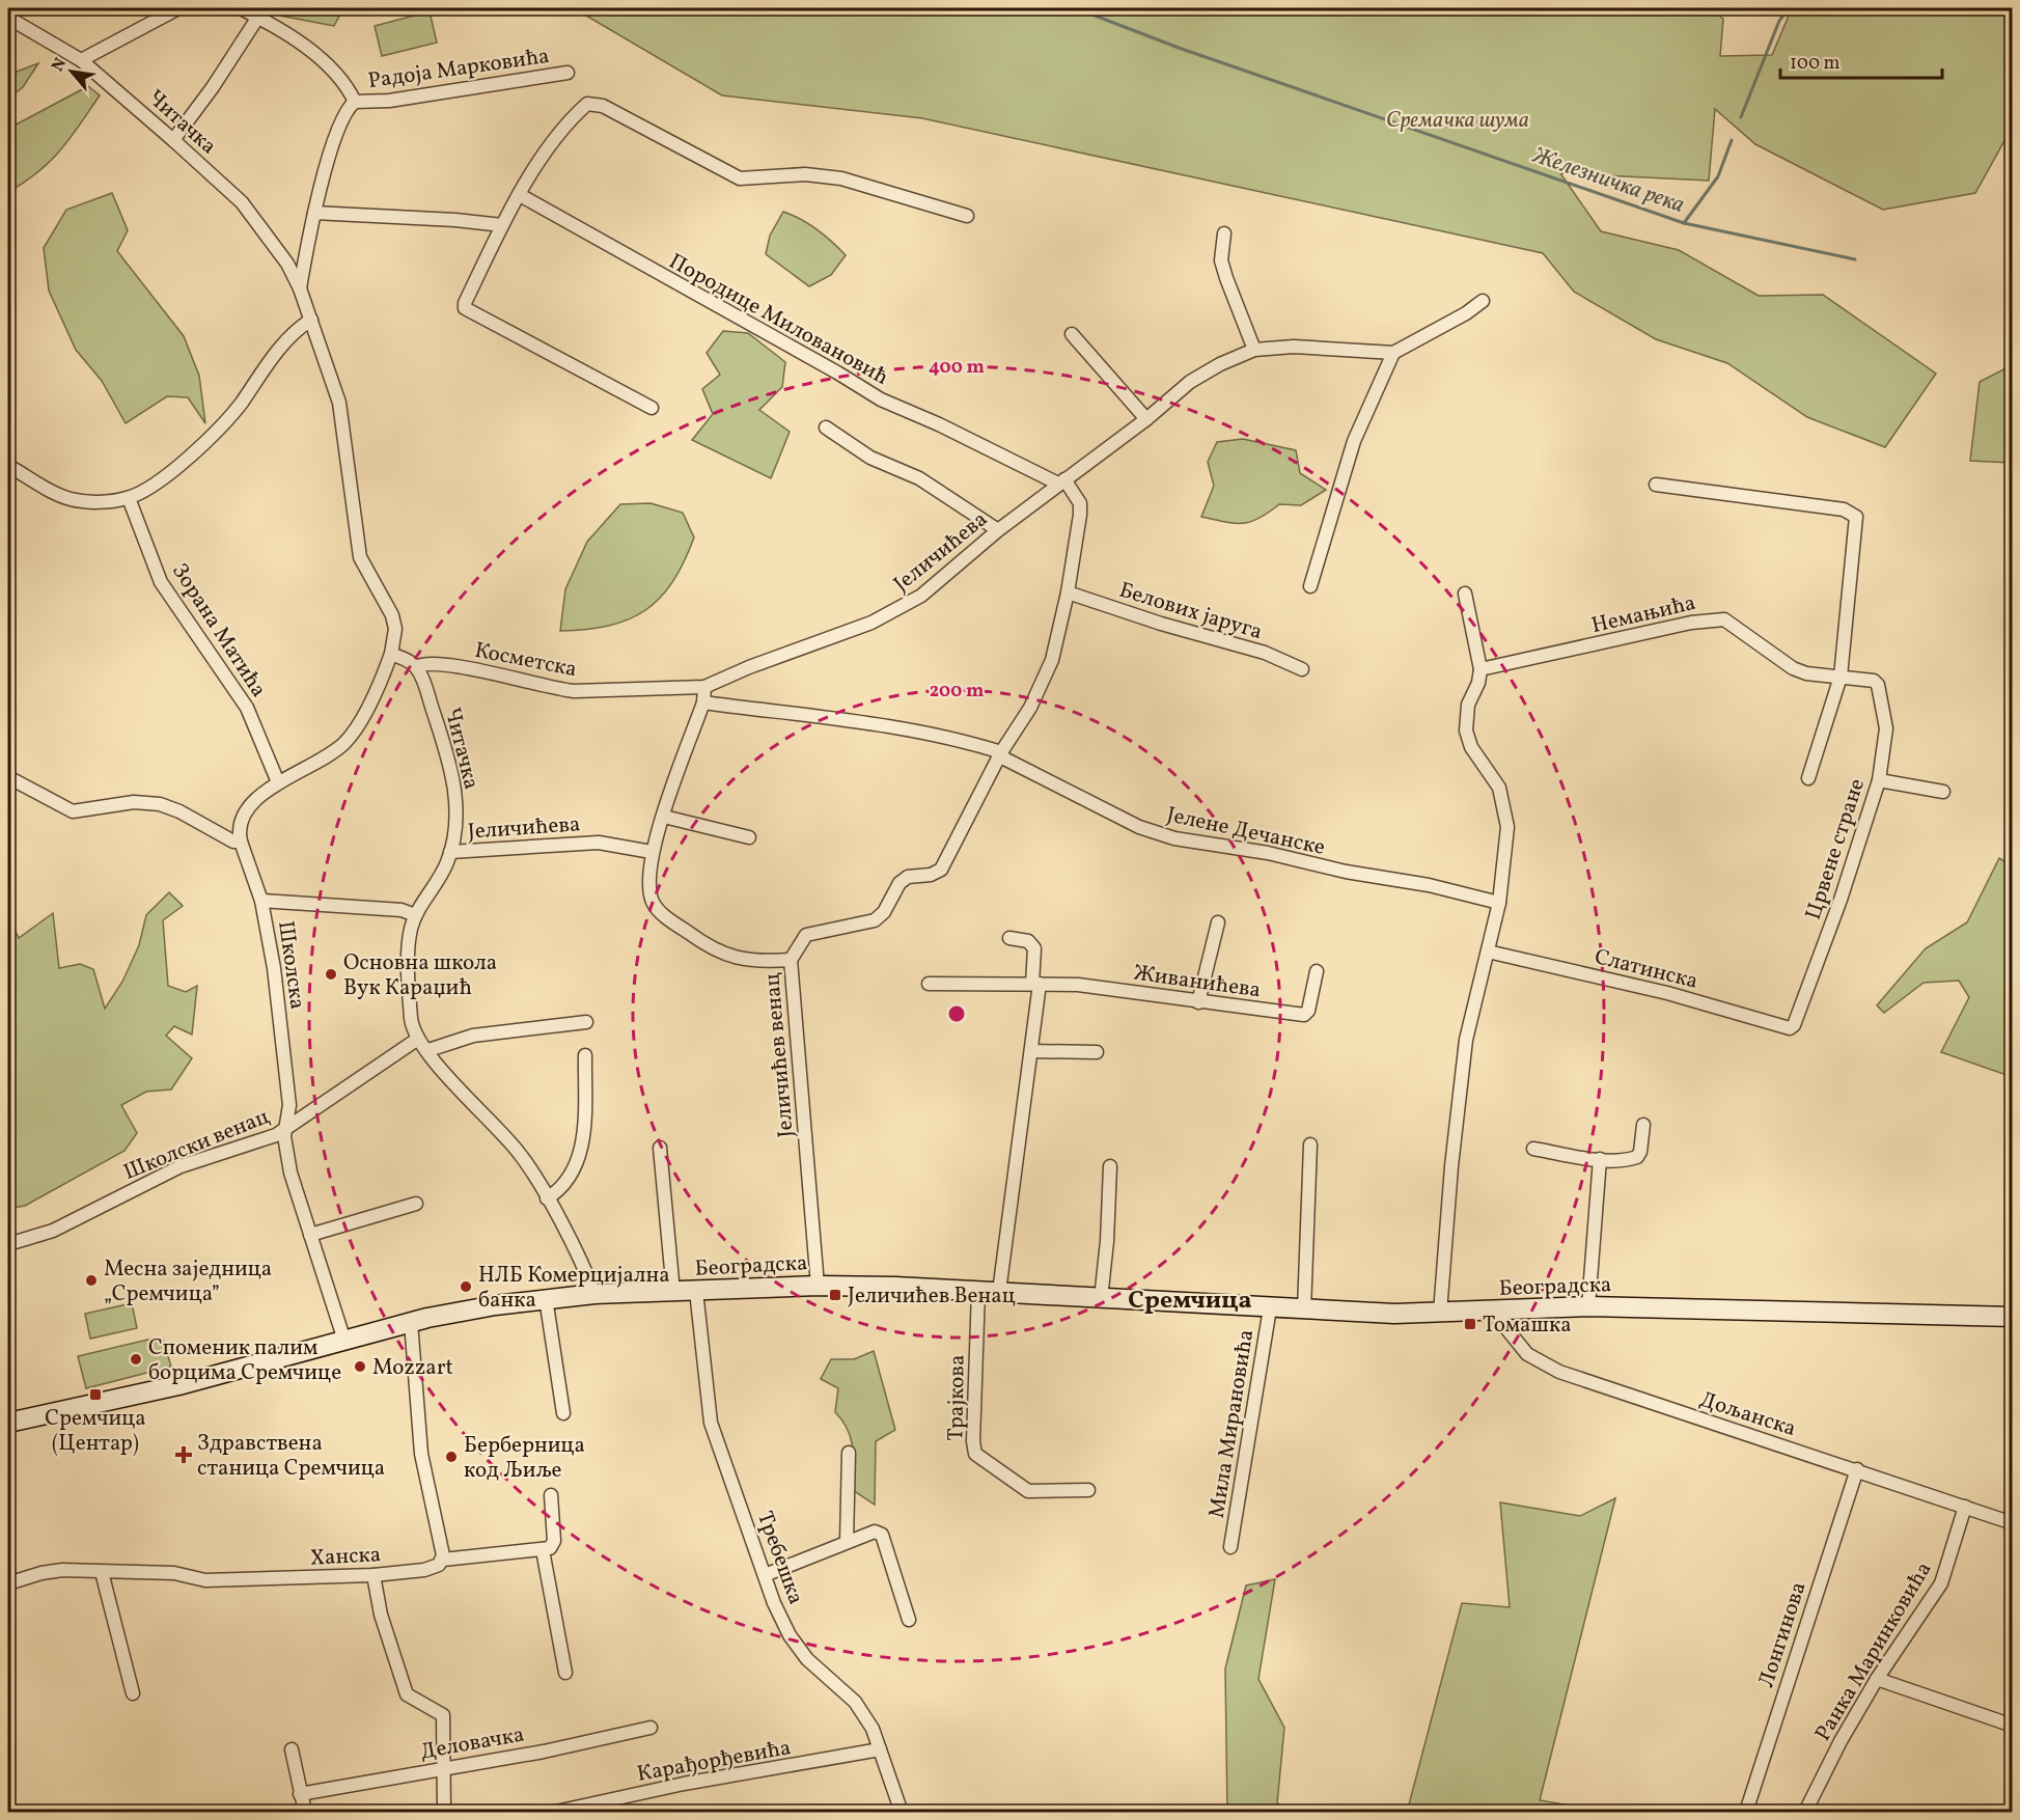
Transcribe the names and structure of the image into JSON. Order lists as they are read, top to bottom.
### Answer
{
  "streets": {
    "main road": ["Београдска"],
    "street": [
      "Радоја Марковића",
      "Читачка",
      "Породице Миловановић",
      "Јеличићева",
      "Белових јаруга",
      "Немањића",
      "Зорана Матића",
      "Косметска",
      "Јелене Дечанске",
      "Црвене стране",
      "Школска",
      "Слатинска",
      "Живанићева",
      "Јеличићев венац",
      "Школски венац",
      "Трајкова",
      "Дољанска",
      "Мила Мирановића",
      "Ханска",
      "Требешка",
      "Лонгинова",
      "Ранка Маринковића",
      "Деловачка",
      "Карађорђевића"
    ]
  },
  "crossings": [
    ["Читачка", "Јеличићева"],
    ["Читачка", "Зорана Матића"],
    ["Читачка", "Косметска"],
    ["Читачка", "Школска"],
    ["Читачка", "Школски венац"],
    ["Читачка", "Београдска"],
    ["Породице Миловановић", "Јеличићева"],
    ["Породице Миловановић", "Јеличићев венац"],
    ["Јеличићева", "Косметска"],
    ["Јеличићева", "Јеличићев венац"],
    ["Белових јаруга", "Јеличићев венац"],
    ["Немањића", "Црвене стране"],
    ["Јелене Дечанске", "Јеличићев венац"],
    ["Црвене стране", "Слатинска"],
    ["Школска", "Школски венац"],
    ["Школска", "Београдска"],
    ["Јеличићев венац", "Београдска"],
    ["Београдска", "Трајкова"],
    ["Београдска", "Дољанска"],
    ["Београдска", "Мила Мирановића"],
    ["Београдска", "Требешка"],
    ["Дољанска", "Лонгинова"],
    ["Дољанска", "Ранка Маринковића"],
    ["Требешка", "Карађорђевића"]
  ],
  "districts": ["Сремчица"],
  "water": ["Железничка река"],
  "parks": ["Сремачка шума"],
  "places": {
    "other": [
      "Основна школа Вук Караџић",
      "Месна заједница „Сремчица”",
      "НЛБ Комерцијална банка",
      "Споменик палим борцима Сремчице",
      "Mozzart",
      "Берберница код Љиље"
    ],
    "transit": ["Јеличићев Венац", "Томашка", "Сремчица (Центар)"],
    "health": ["Здравствена станица Сремчица"]
  },
  "scale_bar": "100 m",
  "north": "top left",
  "rings": ["400 m", "200 m"]
}
